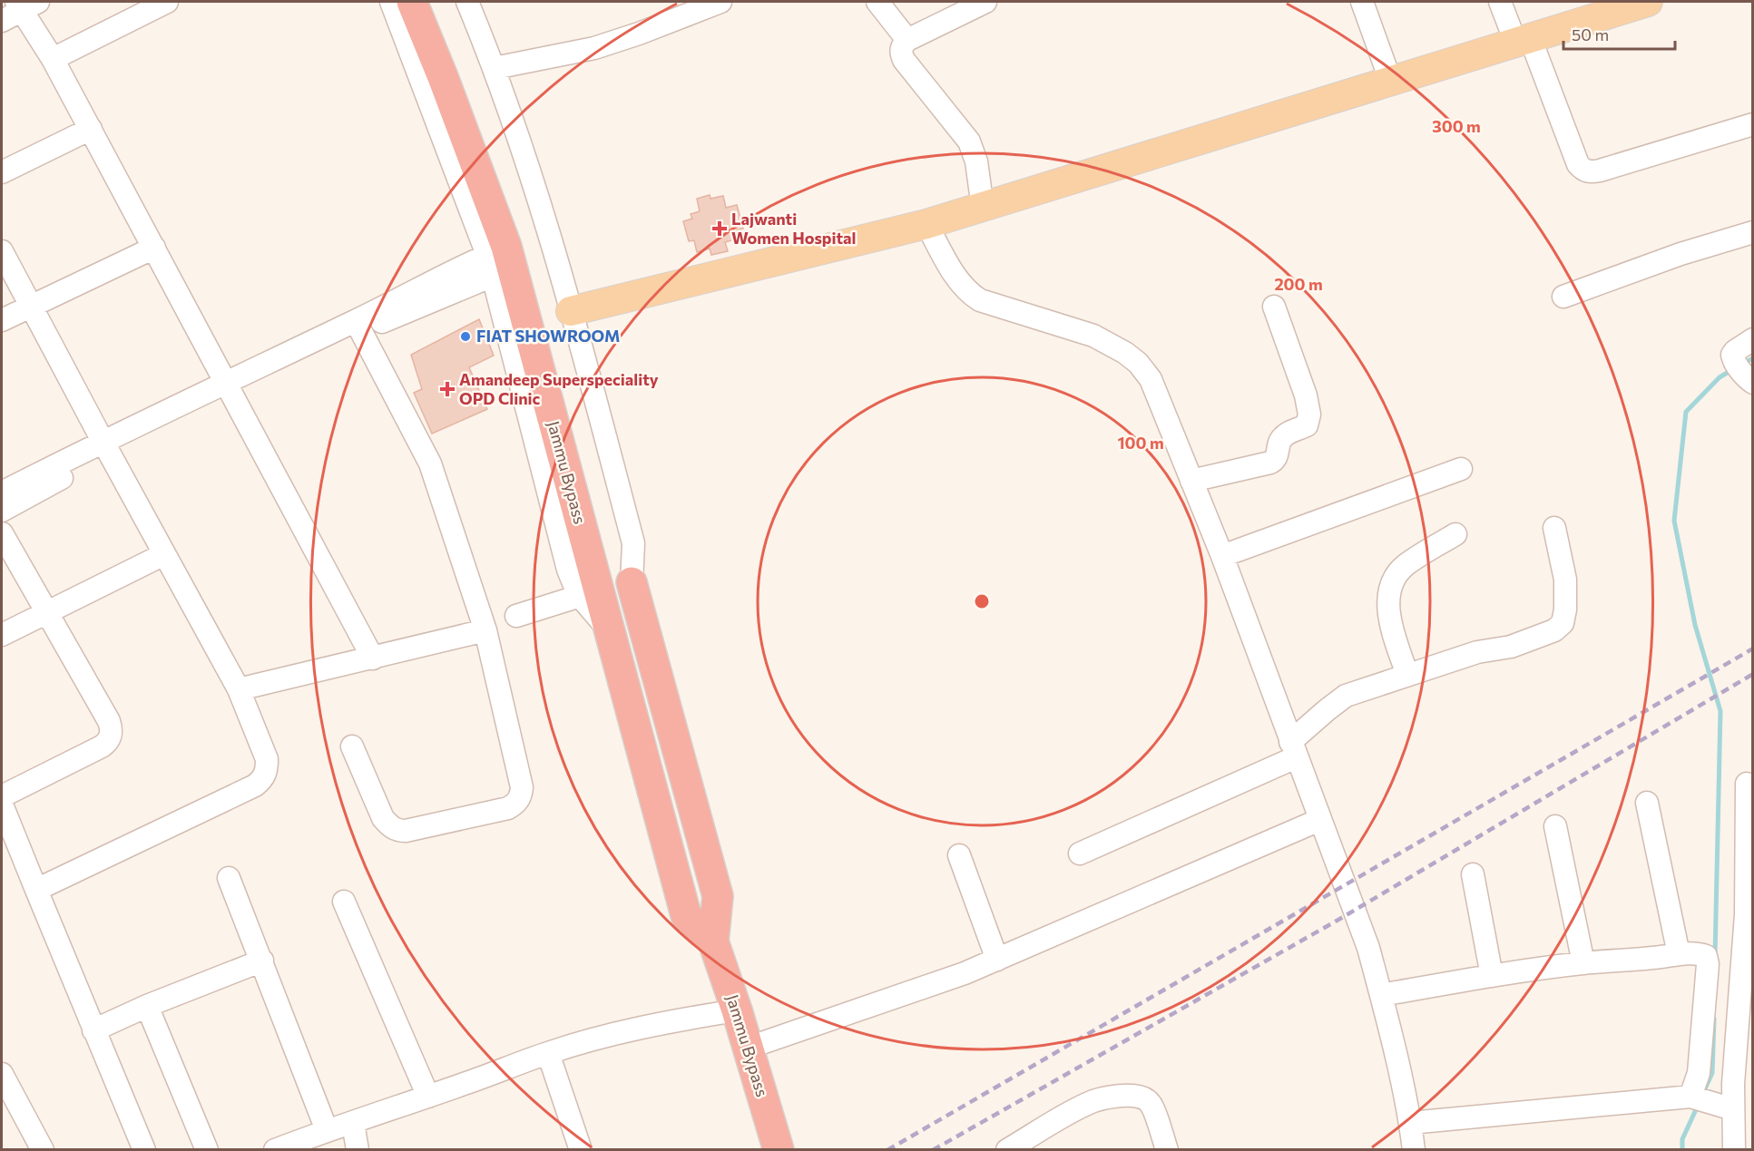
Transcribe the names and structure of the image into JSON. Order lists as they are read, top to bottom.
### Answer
{
  "streets": {
    "highway": ["Jammu Bypass"]
  },
  "places": {
    "health": ["Lajwanti Women Hospital", "Amandeep Superspeciality OPD Clinic"],
    "other": ["FIAT SHOWROOM"]
  },
  "scale_bar": "50 m",
  "rings": ["300 m", "200 m", "100 m"]
}
